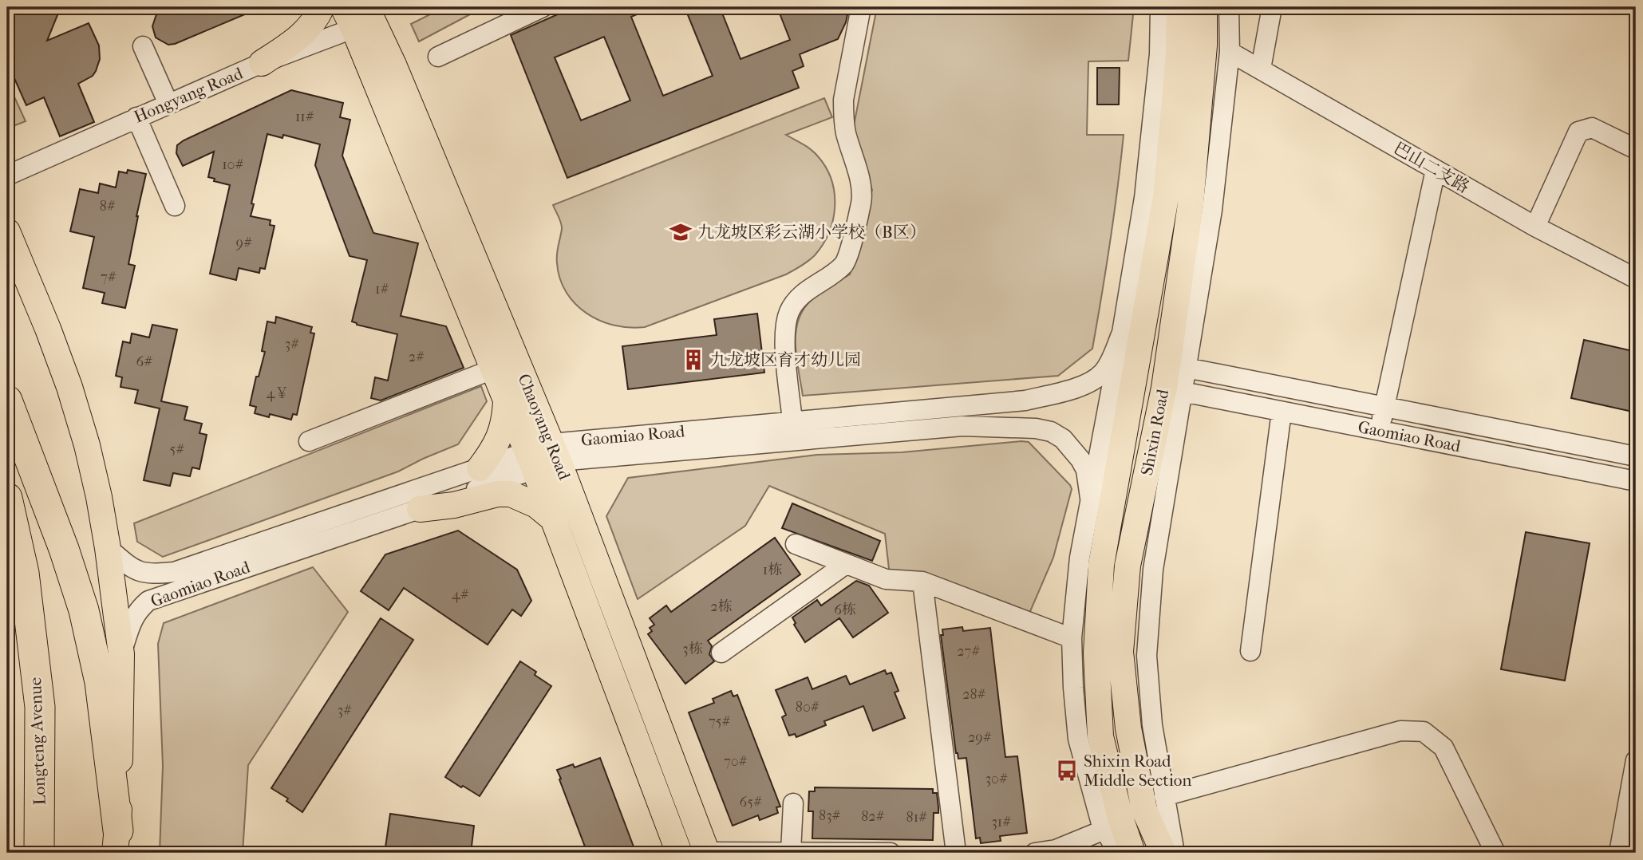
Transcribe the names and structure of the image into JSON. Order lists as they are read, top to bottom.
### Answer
{
  "streets": {
    "highway": ["Longteng Avenue"],
    "main road": ["Chaoyang Road", "Shixin Road"],
    "street": ["Hongyang Road", "巴山二支路", "Gaomiao Road"]
  },
  "crossings": [
    ["Hongyang Road", "Chaoyang Road"],
    ["Chaoyang Road", "Gaomiao Road"]
  ],
  "places": {
    "school or university": ["九龙坡区彩云湖小学校（B区）"],
    "building": ["九龙坡区育才幼儿园"],
    "bus stop": ["Shixin Road Middle Section"]
  },
  "house_numbers": [
    "11#",
    "10#",
    "8#",
    "9#",
    "7#",
    "1#",
    "3#",
    "2#",
    "6#",
    "4￥",
    "5#",
    "1栋",
    "4#",
    "2栋",
    "6栋",
    "3栋",
    "27#",
    "28#",
    "80#",
    "3#",
    "75#",
    "29#",
    "70#",
    "30#",
    "65#",
    "83#",
    "82#",
    "81#",
    "31#"
  ]
}
